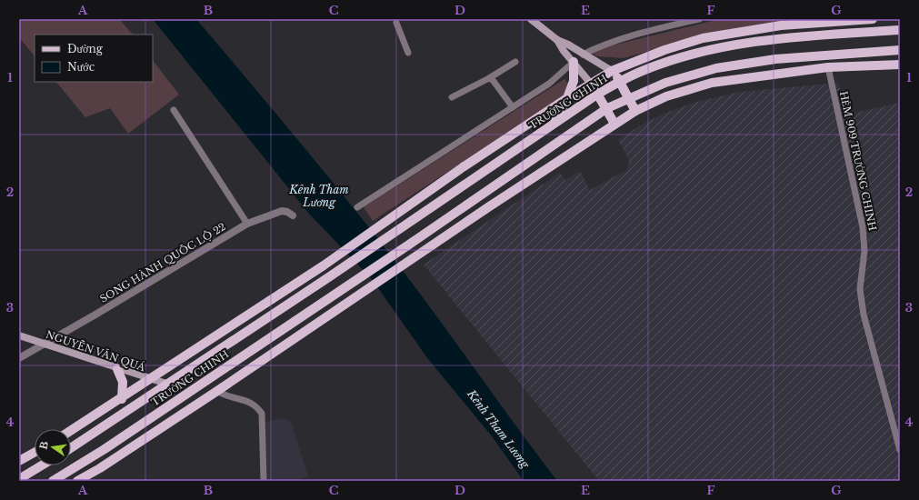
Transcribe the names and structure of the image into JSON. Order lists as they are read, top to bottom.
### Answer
{
  "streets": {
    "main road": ["TRƯỜNG CHINH", "NGUYỄN VĂN QUÁ"],
    "street": ["HẺM 909 TRƯỜNG CHINH", "SONG HÀNH QUỐC LỘ 22"]
  },
  "crossings": [
    ["TRƯỜNG CHINH", "NGUYỄN VĂN QUÁ"],
    ["SONG HÀNH QUỐC LỘ 22", "NGUYỄN VĂN QUÁ"]
  ],
  "water": ["Kênh Tham Lương"],
  "legend": ["Đường", "Nước"],
  "north": "left",
  "grid": {
    "columns": [
      "A",
      "B",
      "C",
      "D",
      "E",
      "F",
      "G"
    ],
    "rows": [
      "1",
      "2",
      "3",
      "4"
    ]
  }
}
